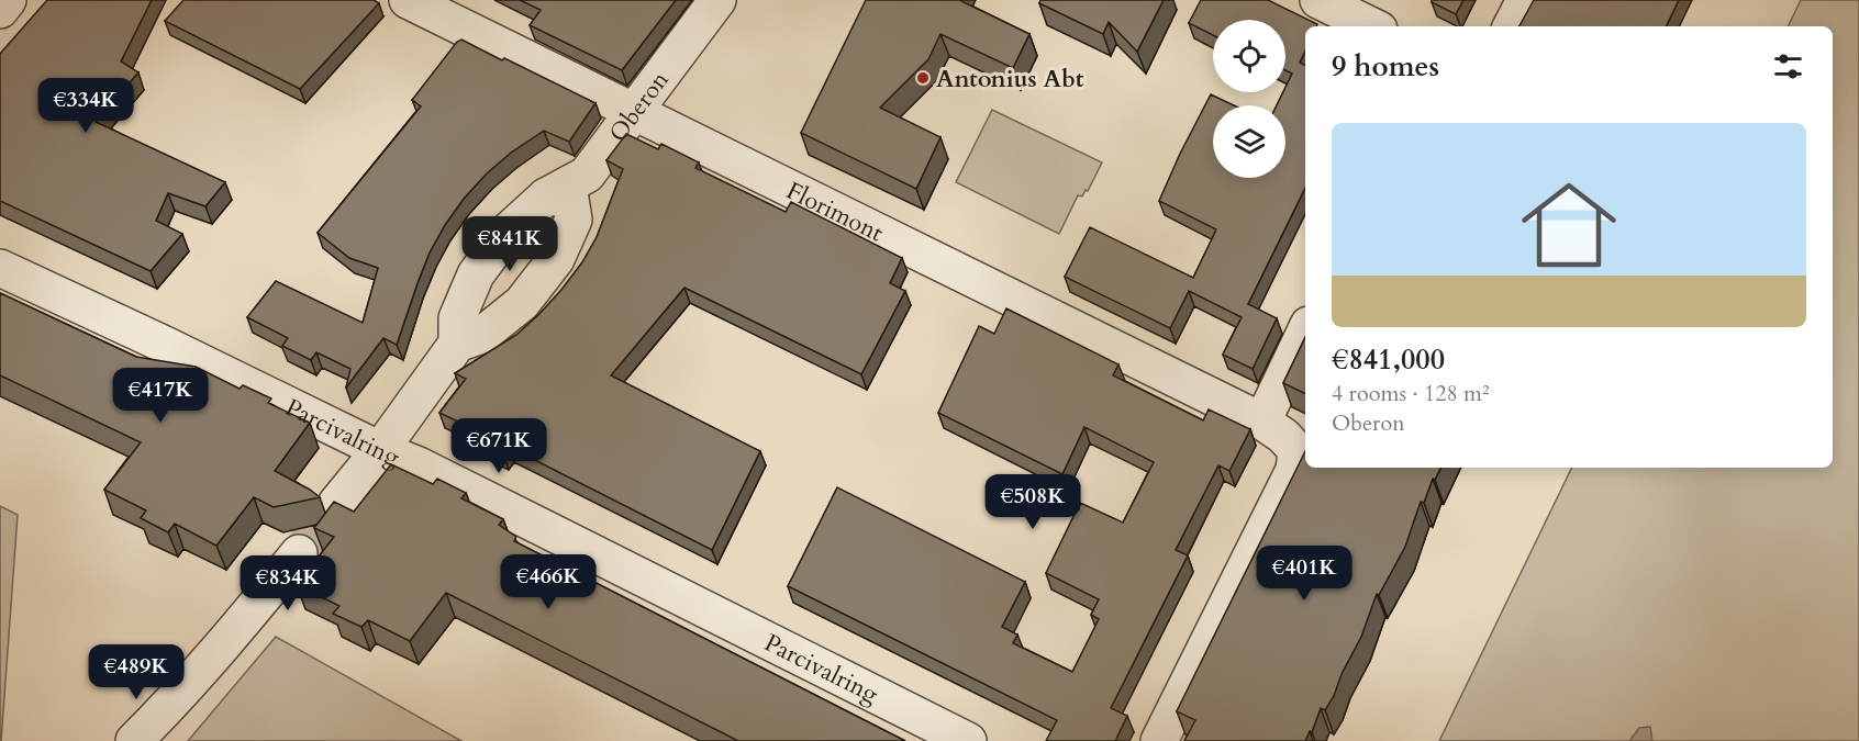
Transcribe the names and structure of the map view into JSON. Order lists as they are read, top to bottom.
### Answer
{
  "streets": {
    "street": ["Oberon", "Florimont", "Parcivalring"]
  },
  "crossings": [
    ["Oberon", "Florimont"]
  ],
  "places": ["Antonius Abt"],
  "page": {
    "heading": "9 homes",
    "price": [
      "€334K",
      "€841K",
      "€417K",
      "€671K",
      "€508K",
      "€401K",
      "€466K",
      "€834K",
      "€489K"
    ],
    "list": [
      {
        "name": "€841,000",
        "note": "4 rooms · 128 m² · Oberon"
      }
    ]
  }
}
